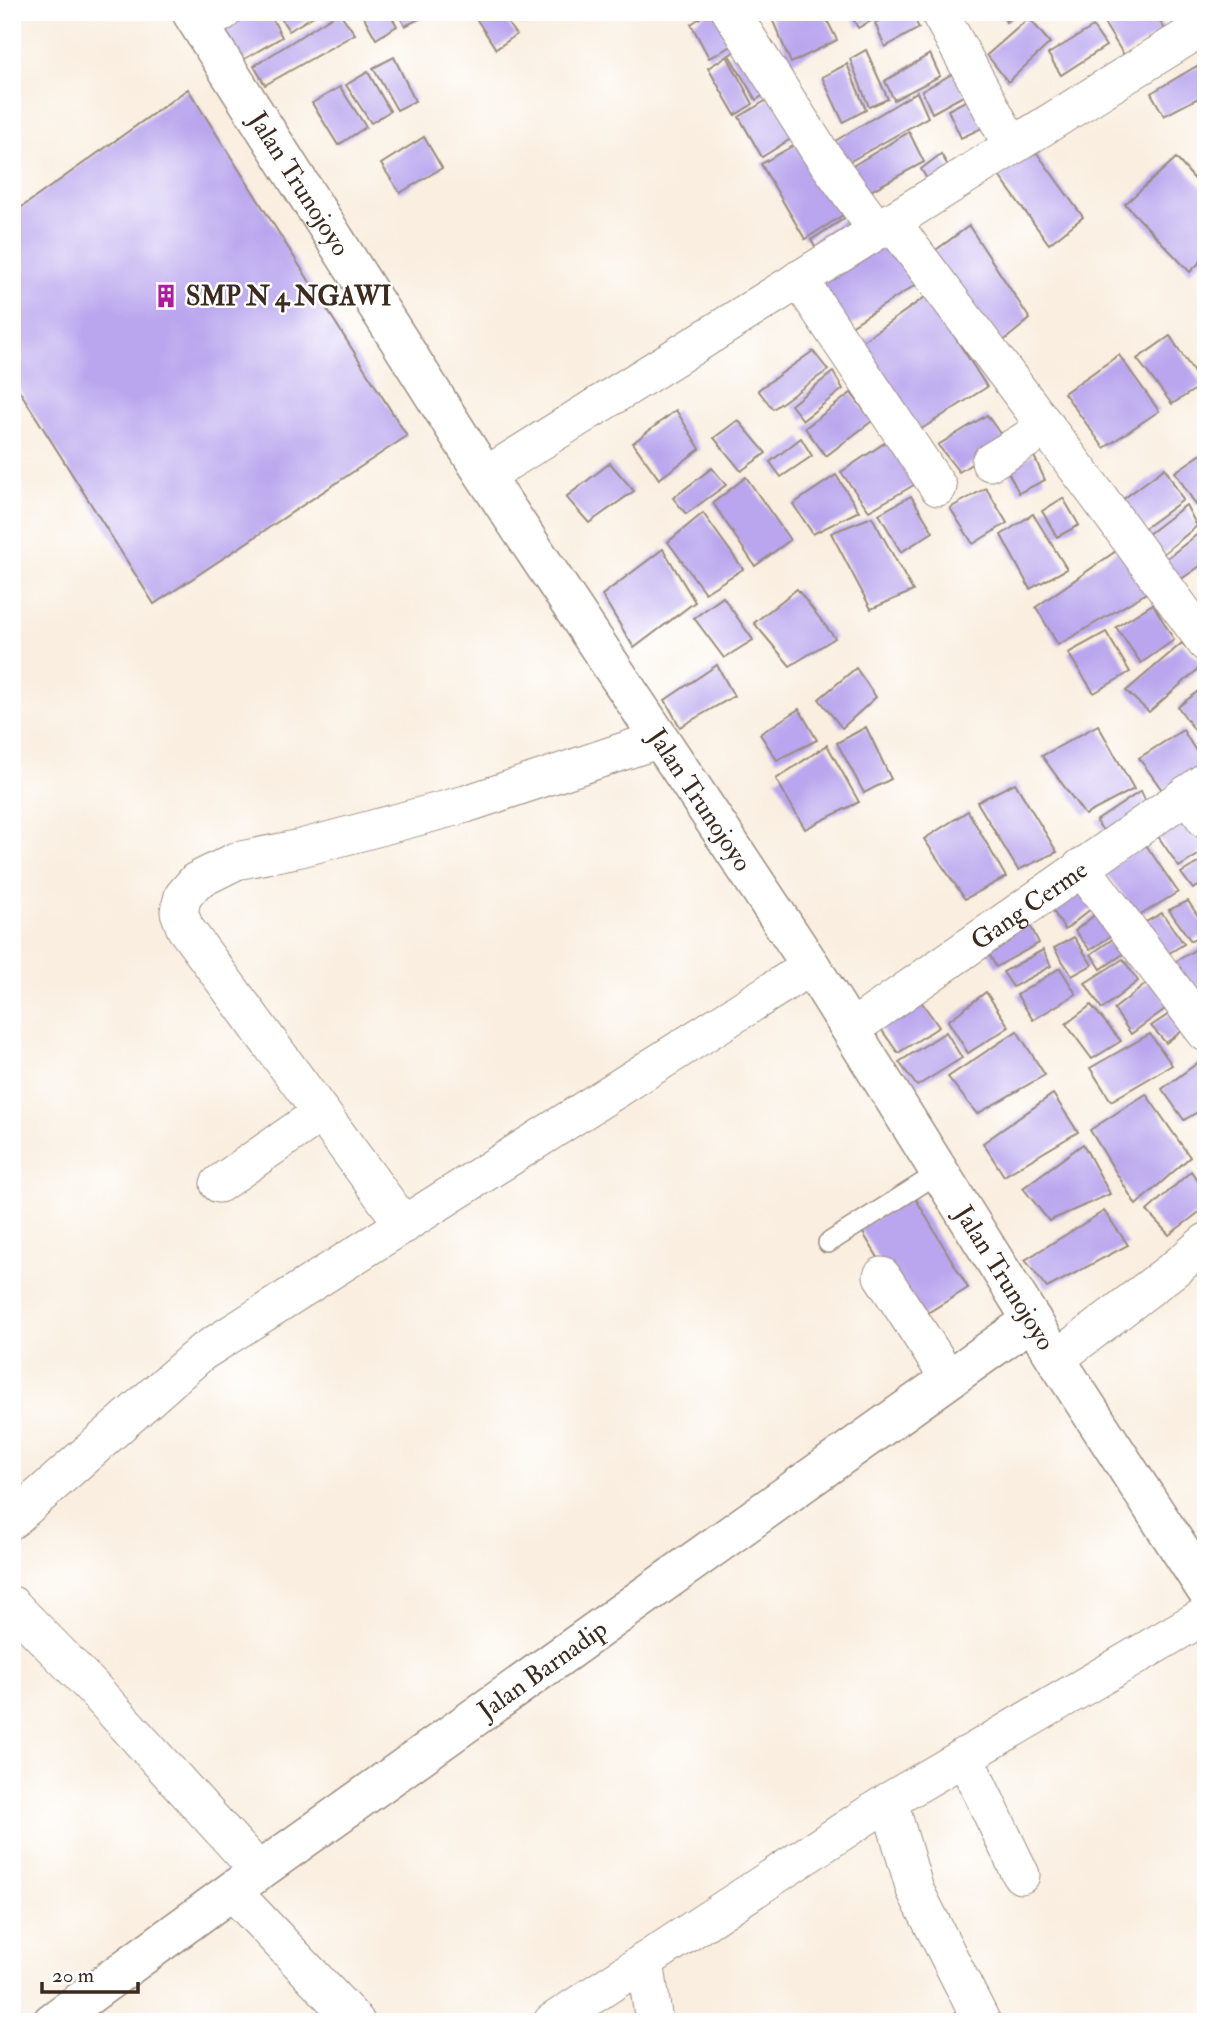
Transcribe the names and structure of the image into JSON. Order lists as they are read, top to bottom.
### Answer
{
  "streets": {
    "main road": ["Jalan Trunojoyo", "Jalan Barnadip"],
    "street": ["Gang Cerme"]
  },
  "crossings": [
    ["Jalan Trunojoyo", "Gang Cerme"],
    ["Jalan Trunojoyo", "Jalan Barnadip"]
  ],
  "places": {
    "building": ["SMP N 4 NGAWI"]
  },
  "scale_bar": "20 m"
}
